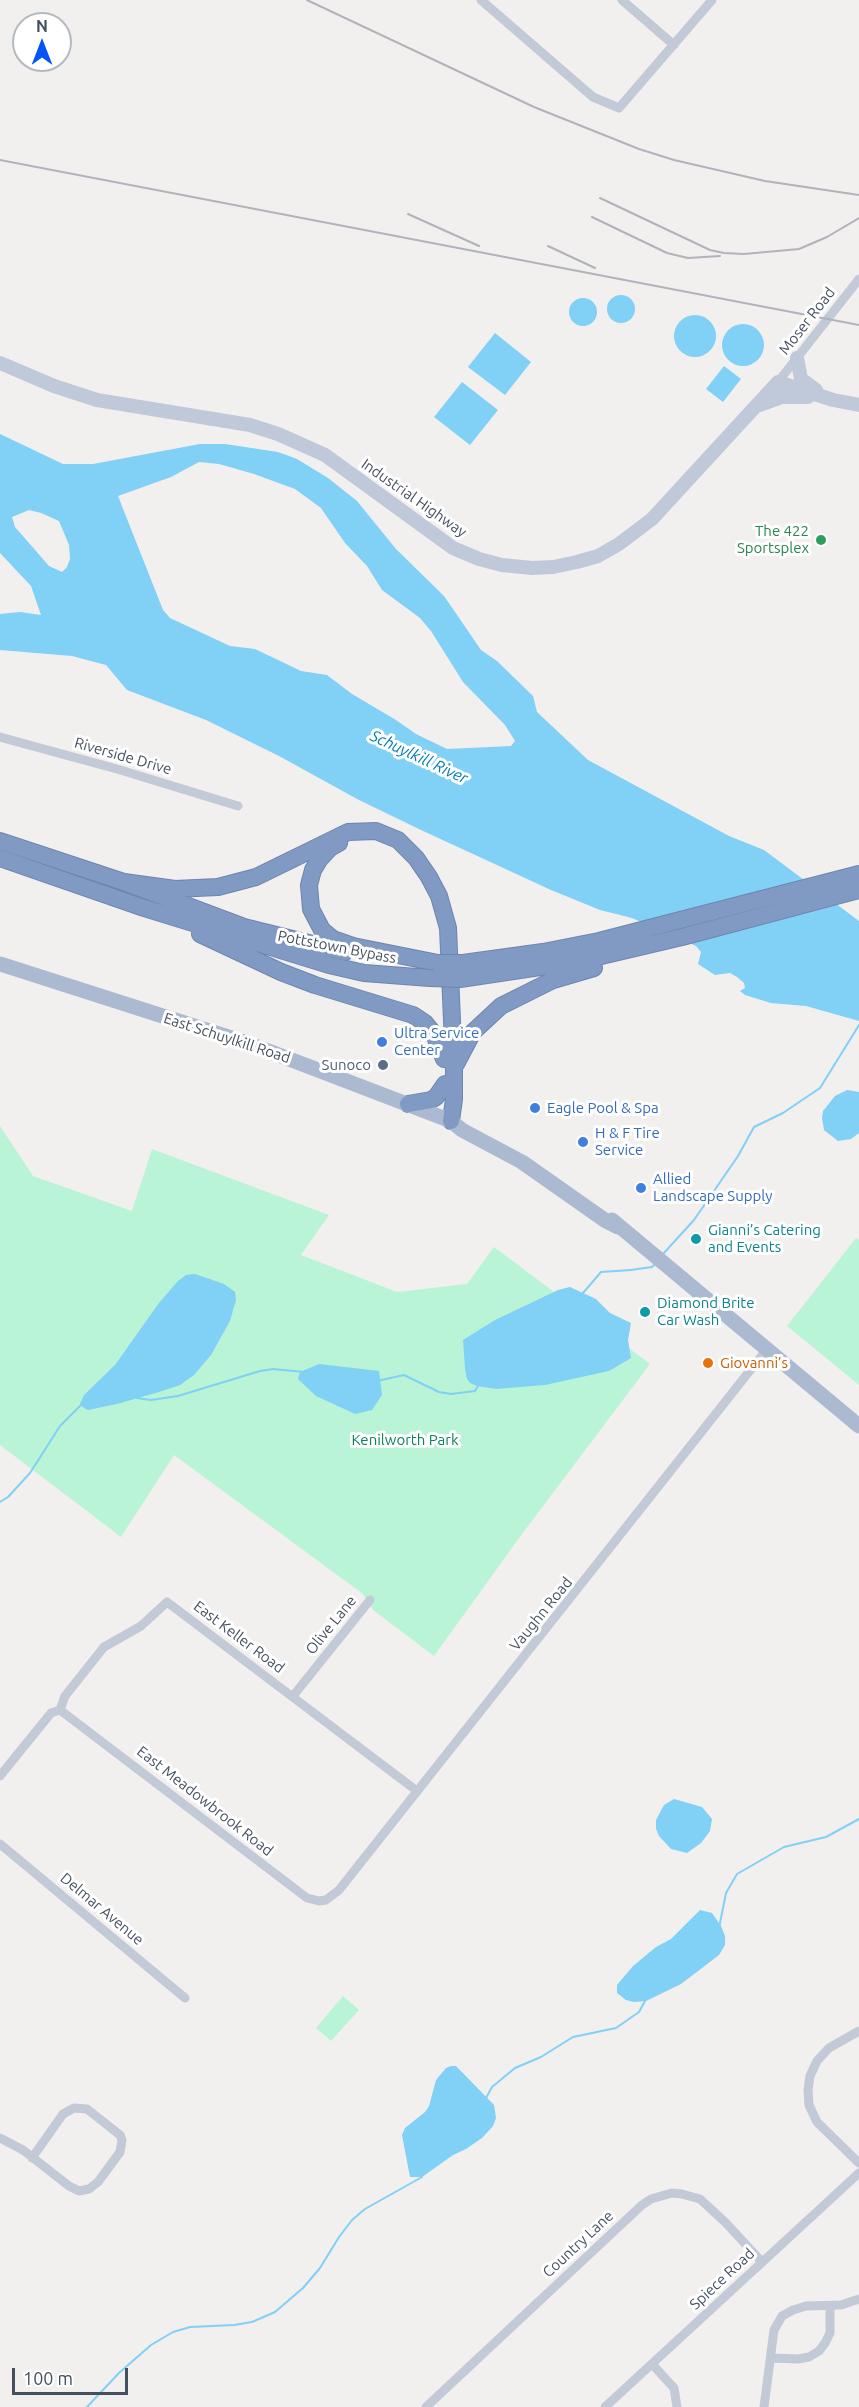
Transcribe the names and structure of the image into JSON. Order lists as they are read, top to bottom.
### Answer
{
  "streets": {
    "highway": ["Pottstown Bypass"],
    "main road": ["East Schuylkill Road"],
    "street": [
      "Moser Road",
      "Industrial Highway",
      "Riverside Drive",
      "Vaughn Road",
      "Olive Lane",
      "East Keller Road",
      "East Meadowbrook Road",
      "Delmar Avenue",
      "Country Lane",
      "Spiece Road"
    ]
  },
  "crossings": [
    ["Moser Road", "Industrial Highway"],
    ["East Schuylkill Road", "Vaughn Road"],
    ["Vaughn Road", "East Keller Road"],
    ["Vaughn Road", "East Meadowbrook Road"],
    ["Olive Lane", "East Keller Road"],
    ["East Keller Road", "East Meadowbrook Road"],
    ["Country Lane", "Spiece Road"]
  ],
  "water": ["Schuylkill River"],
  "parks": ["Kenilworth Park"],
  "places": [
    "The 422 Sportsplex",
    "Ultra Service Center",
    "Sunoco",
    "Eagle Pool & Spa",
    "H & F Tire Service",
    "Allied Landscape Supply",
    "Gianni’s Catering and Events",
    "Diamond Brite Car Wash",
    "Giovanni’s"
  ],
  "scale_bar": "100 m",
  "north": "top"
}
